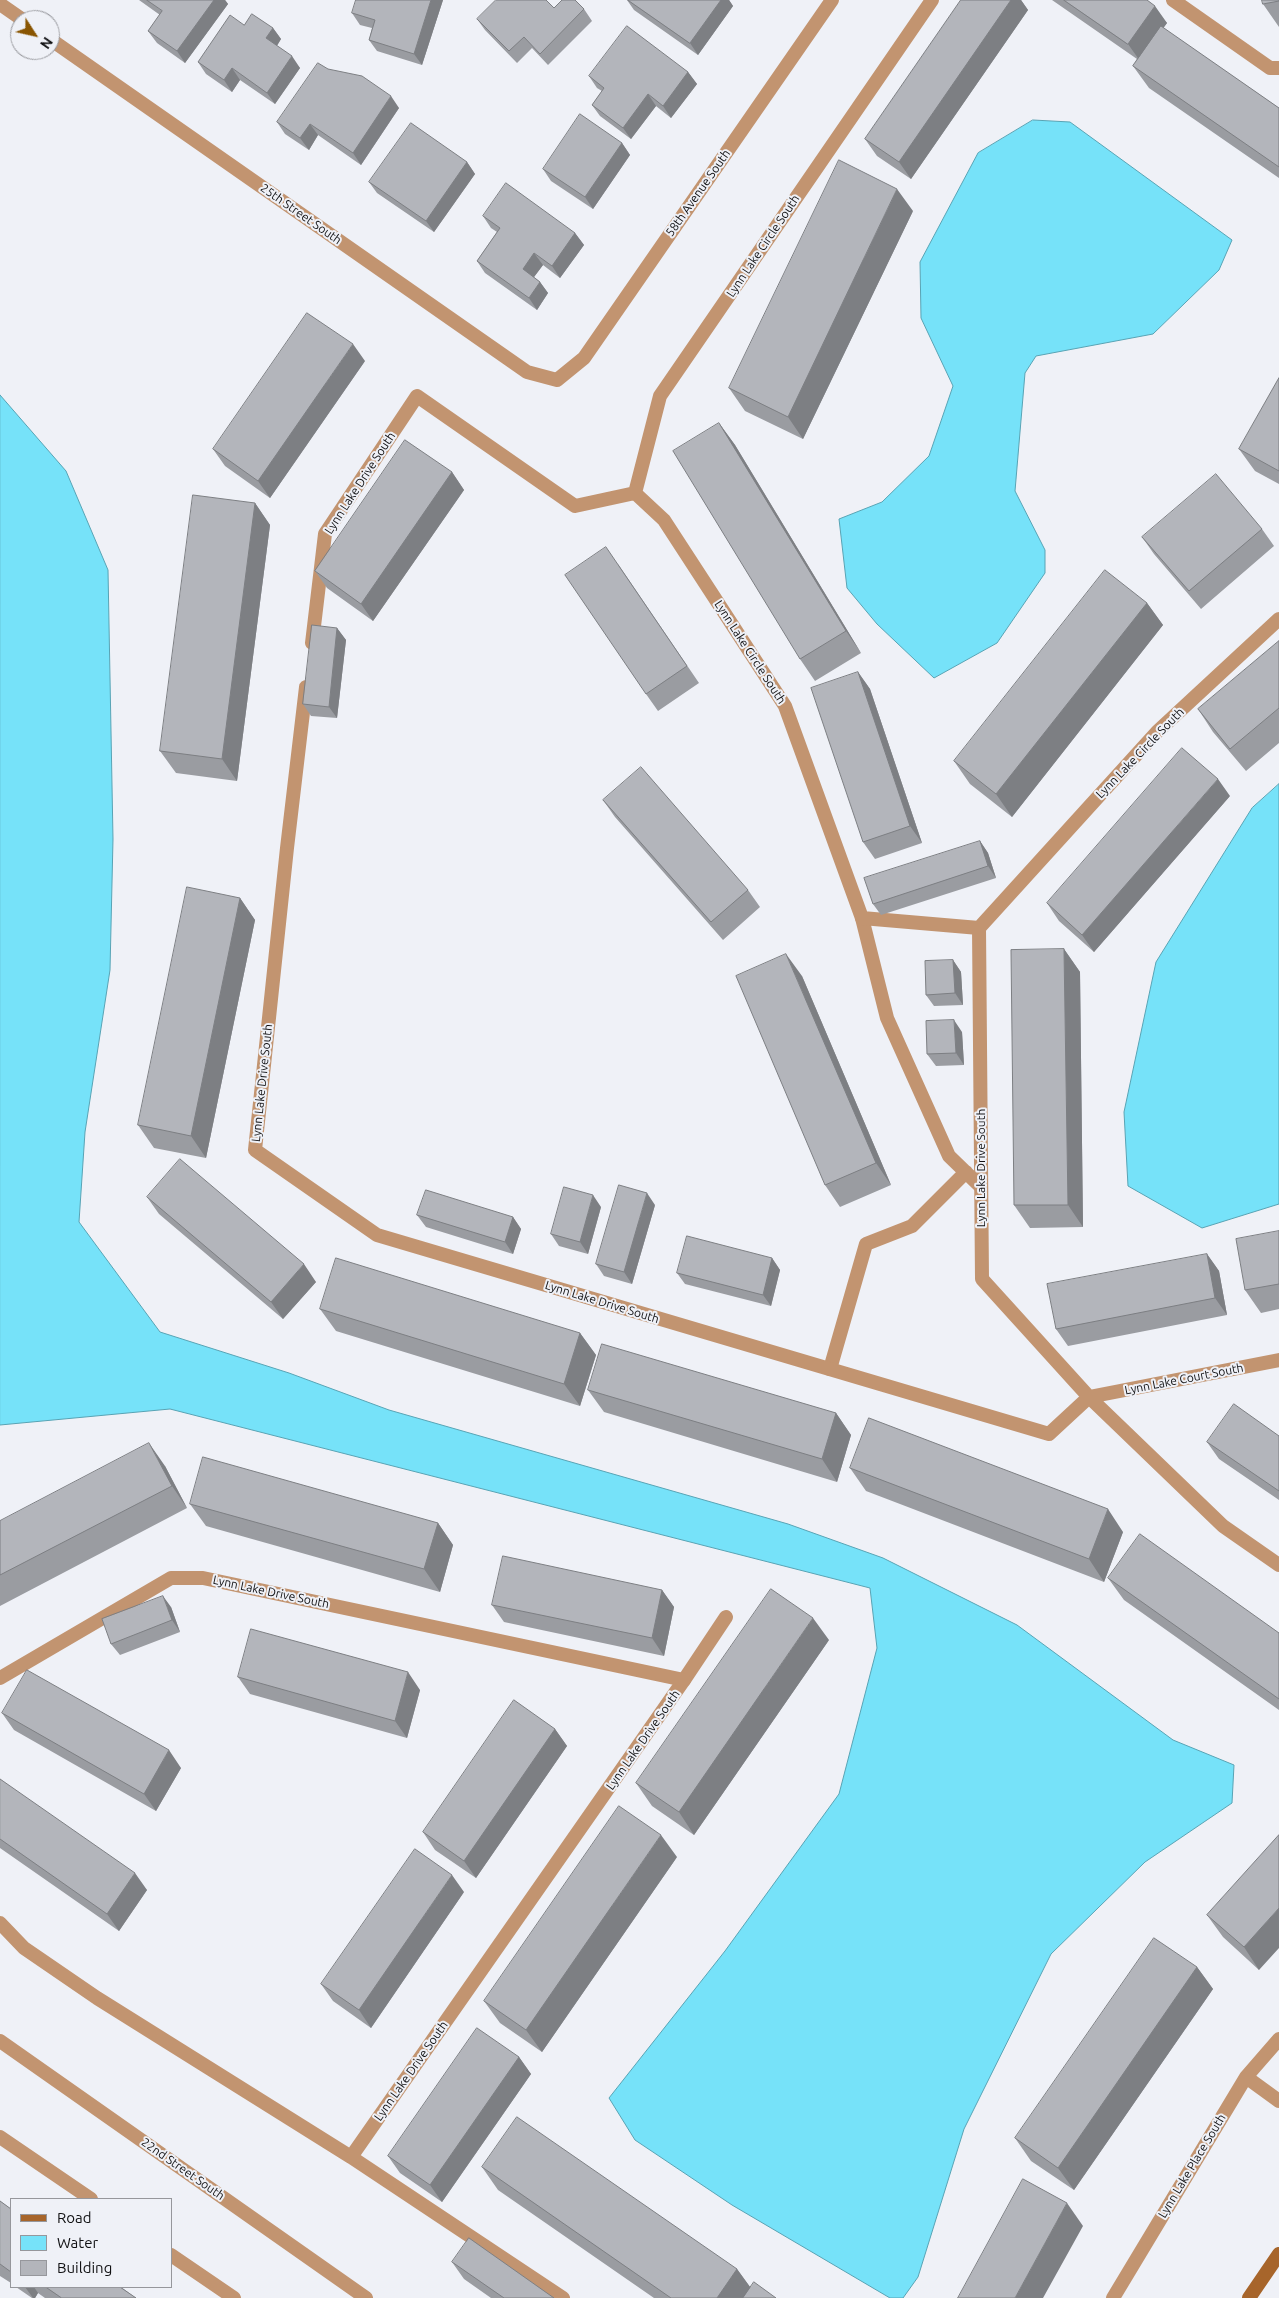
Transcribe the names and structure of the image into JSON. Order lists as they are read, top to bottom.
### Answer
{
  "streets": {
    "street": [
      "58th Avenue South",
      "25th Street South",
      "Lynn Lake Circle South",
      "Lynn Lake Drive South",
      "Lynn Lake Court South",
      "Lynn Lake Place South",
      "22nd Street South"
    ]
  },
  "crossings": [
    ["58th Avenue South", "25th Street South"],
    ["Lynn Lake Circle South", "Lynn Lake Drive South"],
    ["Lynn Lake Drive South", "Lynn Lake Court South"]
  ],
  "legend": ["Road", "Water", "Building"],
  "north": "bottom right"
}
